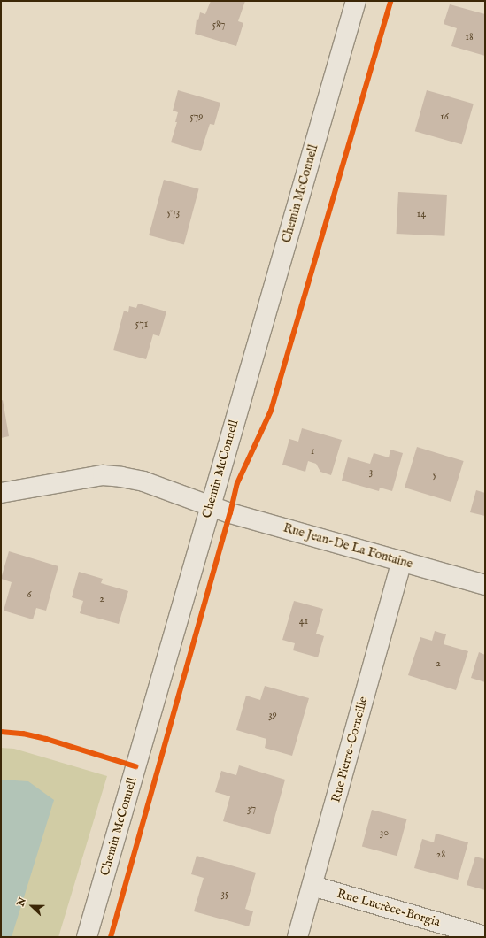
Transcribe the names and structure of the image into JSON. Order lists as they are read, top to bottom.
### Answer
{
  "streets": {
    "street": [
      "Chemin McConnell",
      "Rue Jean-De La Fontaine",
      "Rue Pierre-Corneille",
      "Rue Lucrèce-Borgia"
    ]
  },
  "crossings": [
    ["Chemin McConnell", "Rue Jean-De La Fontaine"],
    ["Rue Jean-De La Fontaine", "Rue Pierre-Corneille"],
    ["Rue Pierre-Corneille", "Rue Lucrèce-Borgia"]
  ],
  "house_numbers": [
    "587",
    "18",
    "579",
    "16",
    "573",
    "14",
    "571",
    "1",
    "3",
    "5",
    "6",
    "2",
    "41",
    "2",
    "39",
    "37",
    "30",
    "28",
    "35"
  ],
  "north": "left"
}
